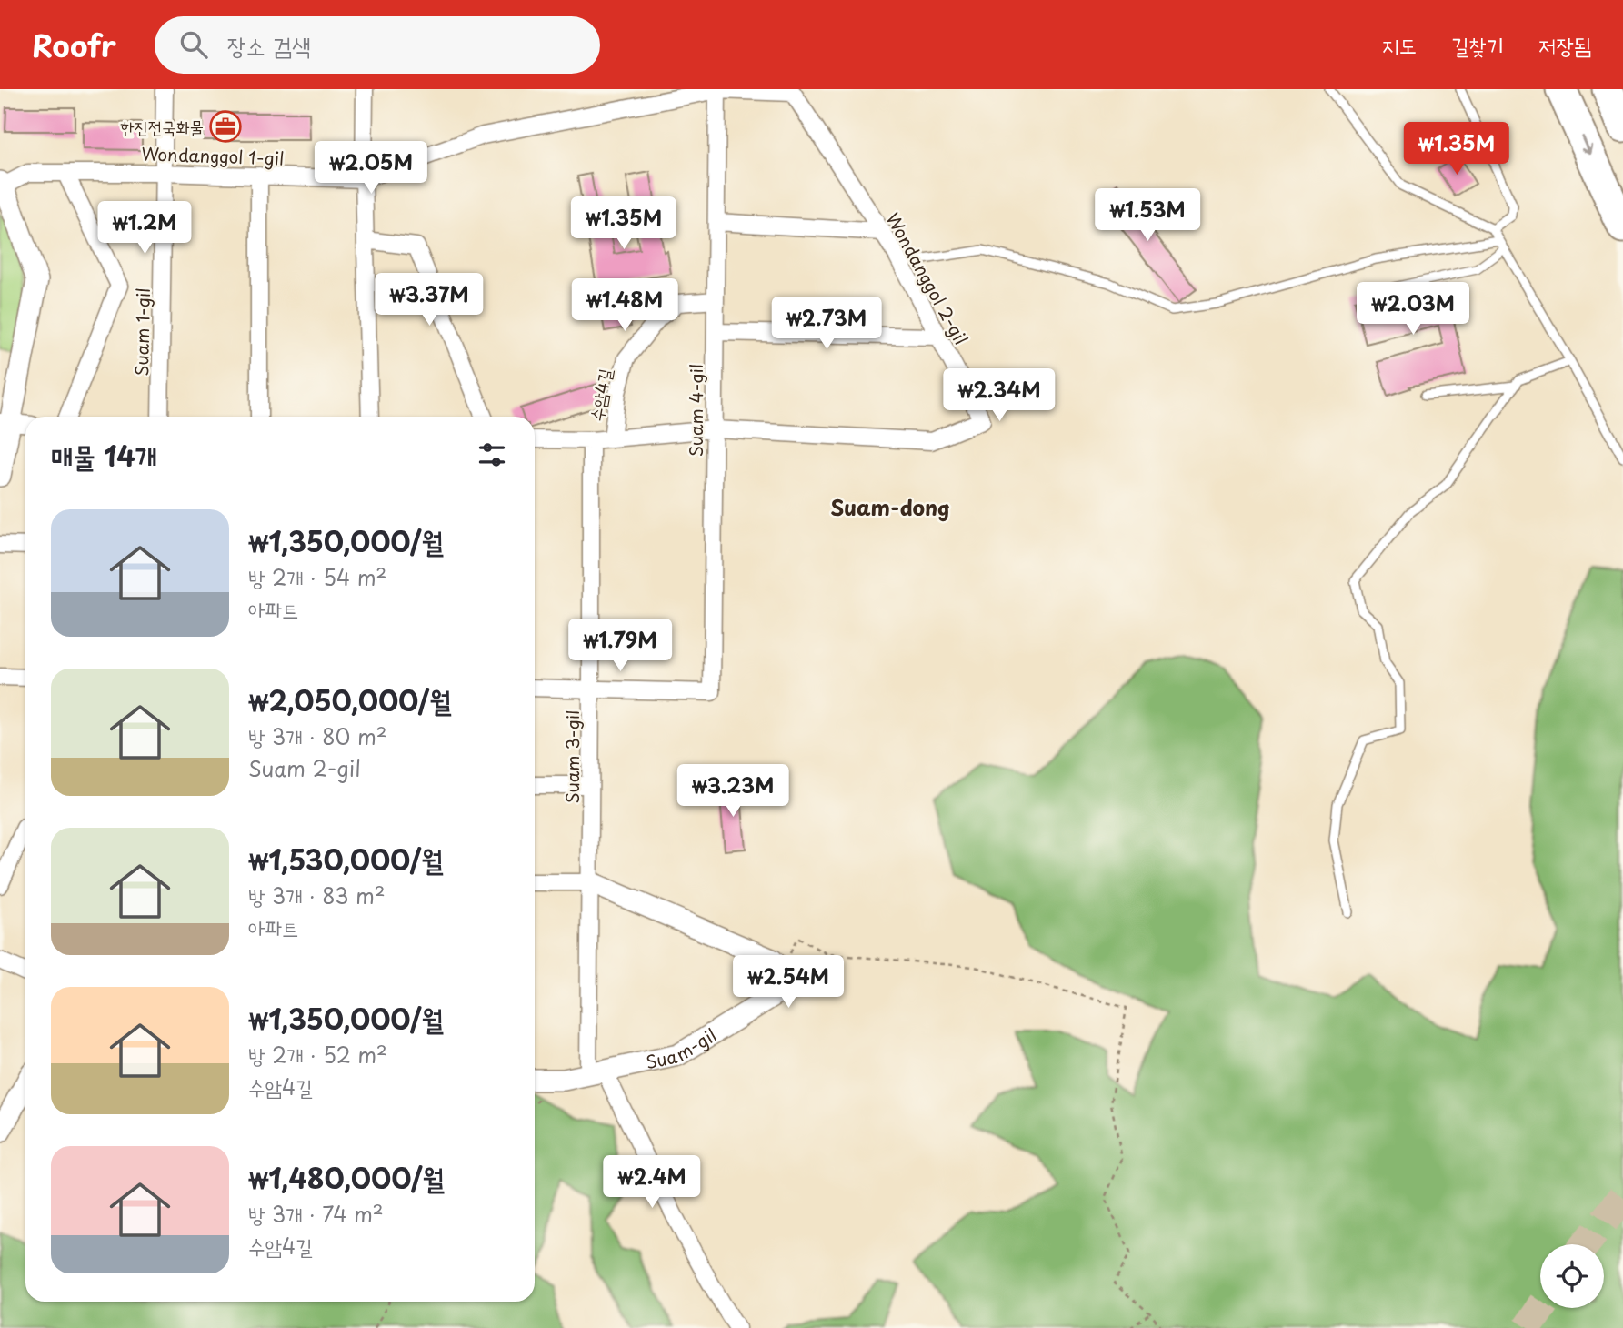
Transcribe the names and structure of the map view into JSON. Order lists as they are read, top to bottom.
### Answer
{
  "streets": {
    "street": [
      "Wondanggol 1-gil",
      "Wondanggol 2-gil",
      "Suam 1-gil",
      "수암4길",
      "Suam 4-gil",
      "Suam 3-gil",
      "Suam-gil"
    ]
  },
  "crossings": [
    ["Wondanggol 1-gil", "Wondanggol 2-gil"],
    ["Wondanggol 1-gil", "Suam 1-gil"],
    ["Wondanggol 1-gil", "Suam 4-gil"],
    ["Wondanggol 2-gil", "수암4길"],
    ["Wondanggol 2-gil", "Suam 4-gil"],
    ["Wondanggol 2-gil", "Suam 3-gil"],
    ["수암4길", "Suam 4-gil"],
    ["Suam 4-gil", "Suam 3-gil"],
    ["Suam 3-gil", "Suam-gil"]
  ],
  "districts": ["Suam-dong"],
  "places": {
    "office": ["한진전국화물"]
  },
  "page": {
    "header": "Roofr",
    "search": "장소 검색",
    "nav": ["지도", "길찾기", "저장됨"],
    "price": [
      "₩1.35M",
      "₩2.05M",
      "₩1.53M",
      "₩1.35M",
      "₩1.2M",
      "₩3.37M",
      "₩1.48M",
      "₩2.03M",
      "₩2.73M",
      "₩2.34M",
      "₩1.79M",
      "₩3.23M",
      "₩2.54M",
      "₩2.4M"
    ],
    "heading": "매물 14개",
    "list": [
      {
        "name": "₩1,350,000/월",
        "note": "방 2개 · 54 m² · 아파트"
      },
      {
        "name": "₩2,050,000/월",
        "note": "방 3개 · 80 m² · Suam 2-gil"
      },
      {
        "name": "₩1,530,000/월",
        "note": "방 3개 · 83 m² · 아파트"
      },
      {
        "name": "₩1,350,000/월",
        "note": "방 2개 · 52 m² · 수암4길"
      },
      {
        "name": "₩1,480,000/월",
        "note": "방 3개 · 74 m² · 수암4길"
      }
    ]
  }
}
